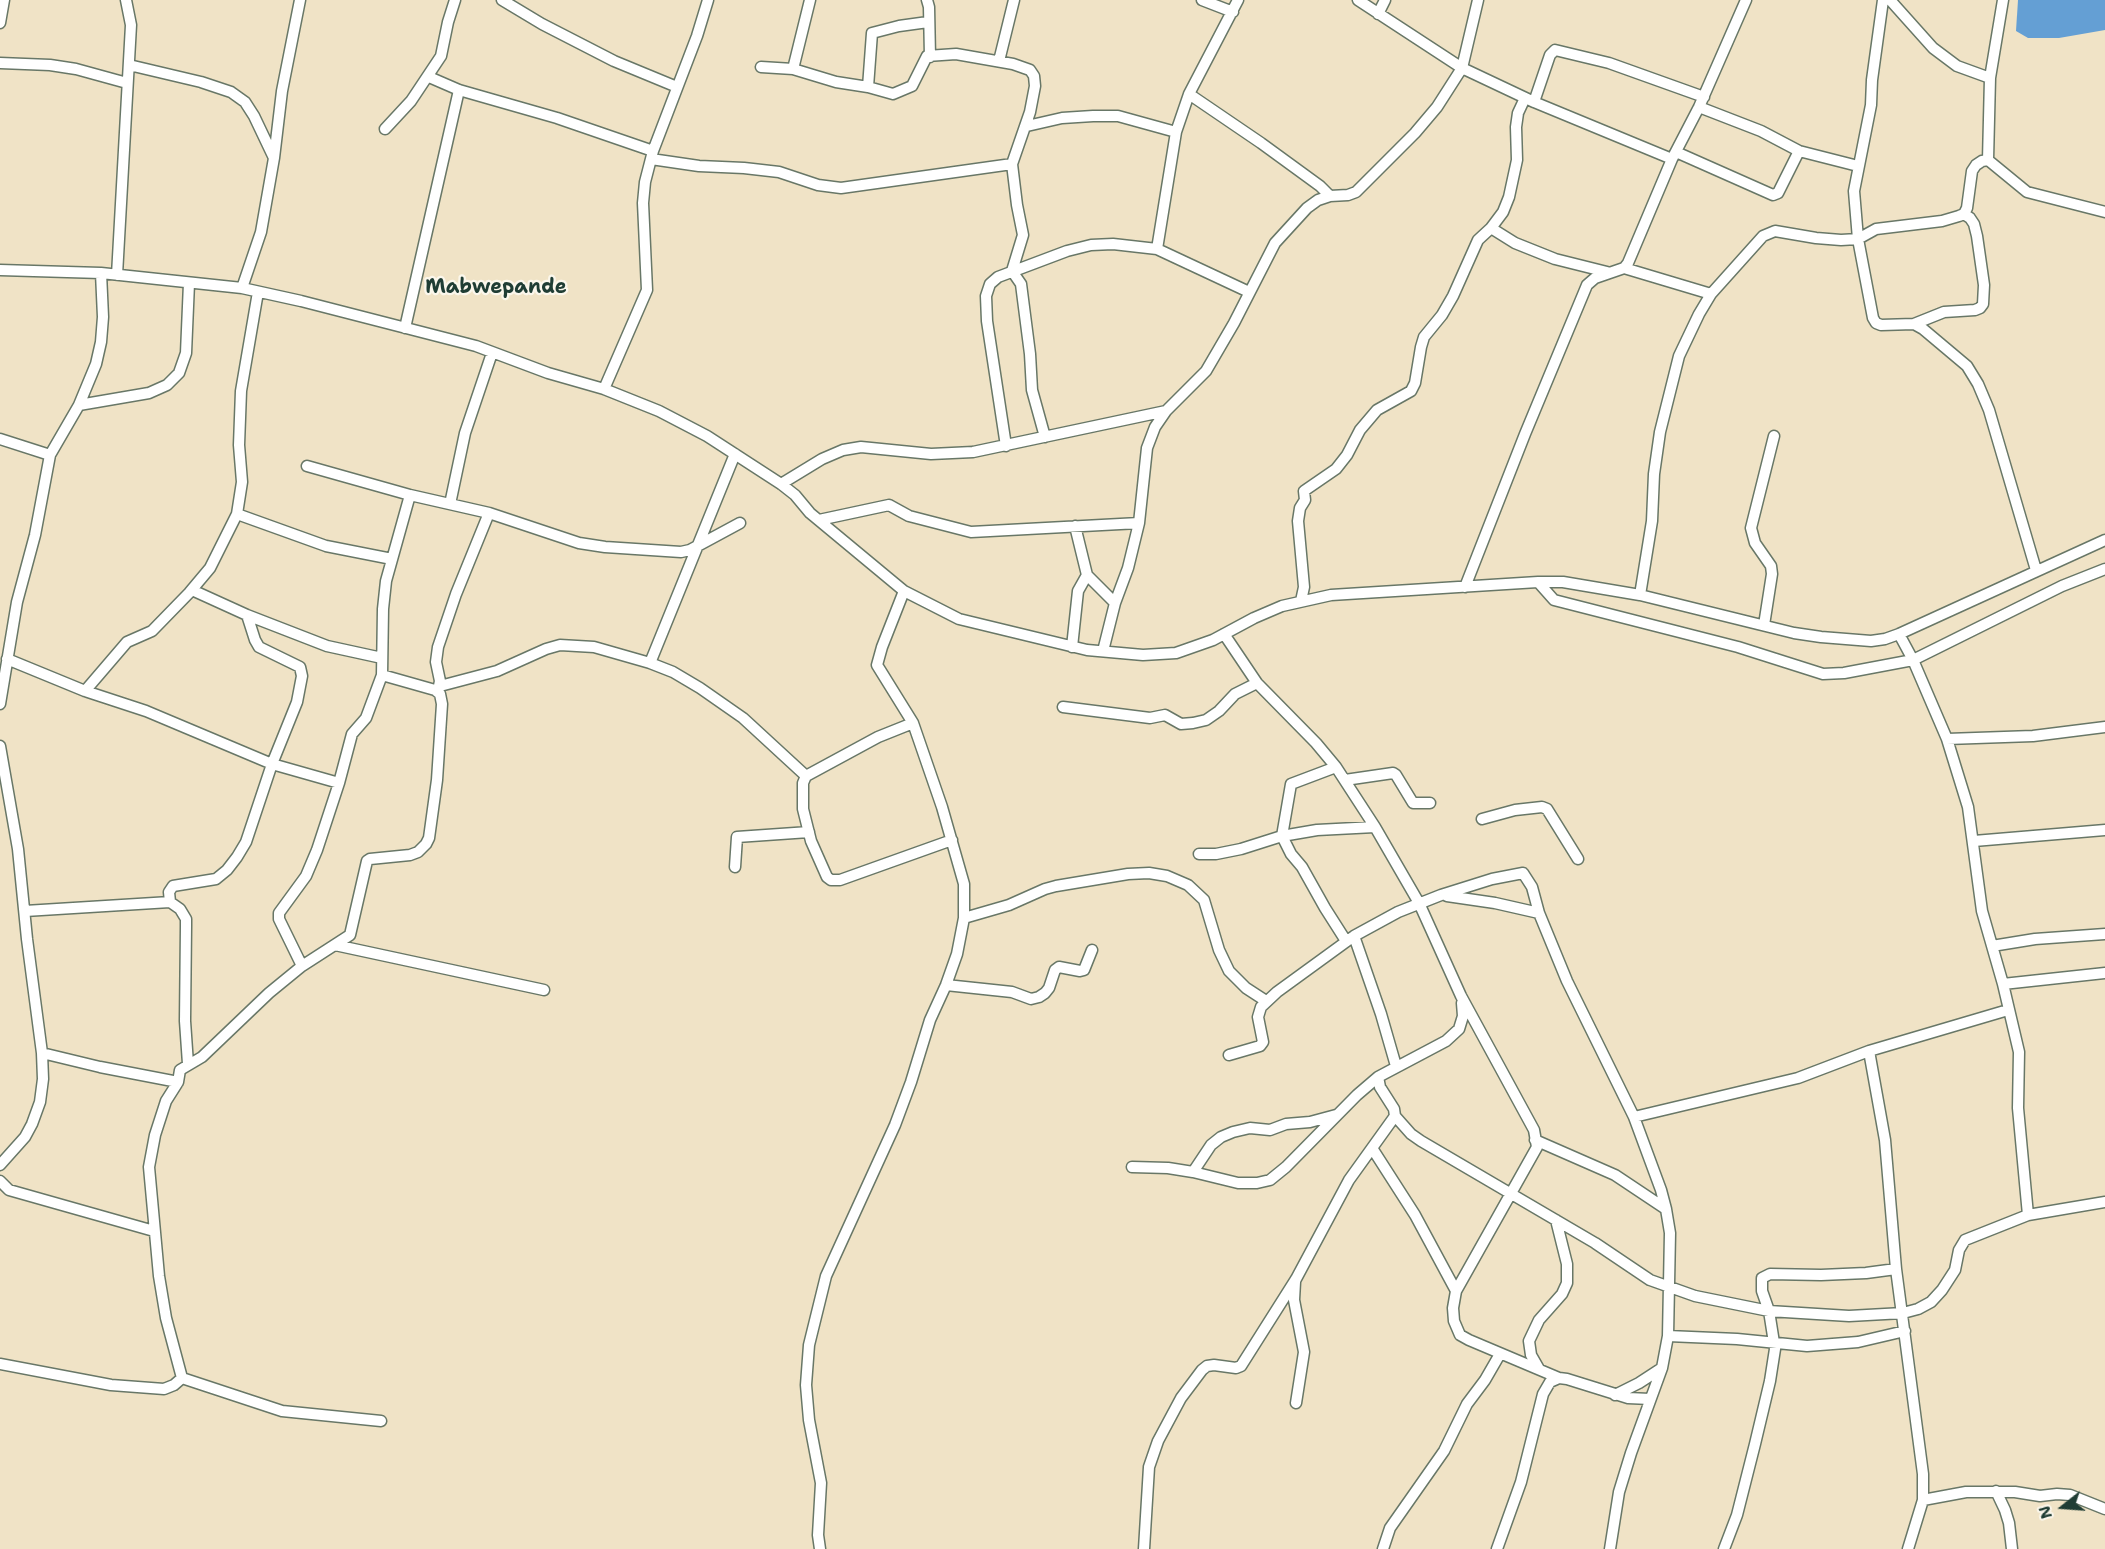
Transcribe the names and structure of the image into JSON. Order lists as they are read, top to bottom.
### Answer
{
  "districts": ["Mabwepande"],
  "north": "left"
}
